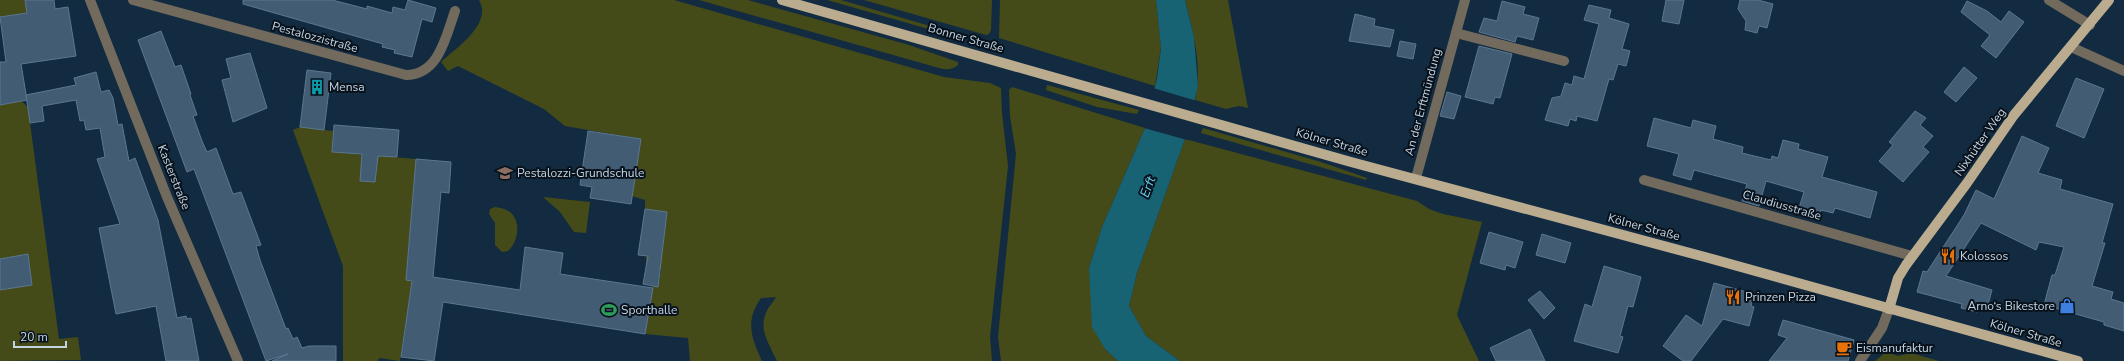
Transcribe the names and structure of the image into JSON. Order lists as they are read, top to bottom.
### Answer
{
  "streets": {
    "main road": ["Bonner Straße", "Kölner Straße", "Nixhütter Weg"],
    "street": [
      "Pestalozzistraße",
      "An der Erftmündung",
      "Kasterstraße",
      "Claudiusstraße"
    ]
  },
  "crossings": [
    ["Bonner Straße", "Kölner Straße"],
    ["An der Erftmündung", "Kölner Straße"],
    ["Kölner Straße", "Nixhütter Weg"],
    ["Nixhütter Weg", "Claudiusstraße"]
  ],
  "water": ["Erft"],
  "places": {
    "building": ["Mensa"],
    "school or university": ["Pestalozzi-Grundschule"],
    "restaurant": ["Kolossos", "Prinzen Pizza"],
    "shop": ["Arno‘s Bikestore"],
    "sports": ["Sporthalle"],
    "cafe": ["Eismanufaktur"]
  },
  "scale_bar": "20 m"
}
